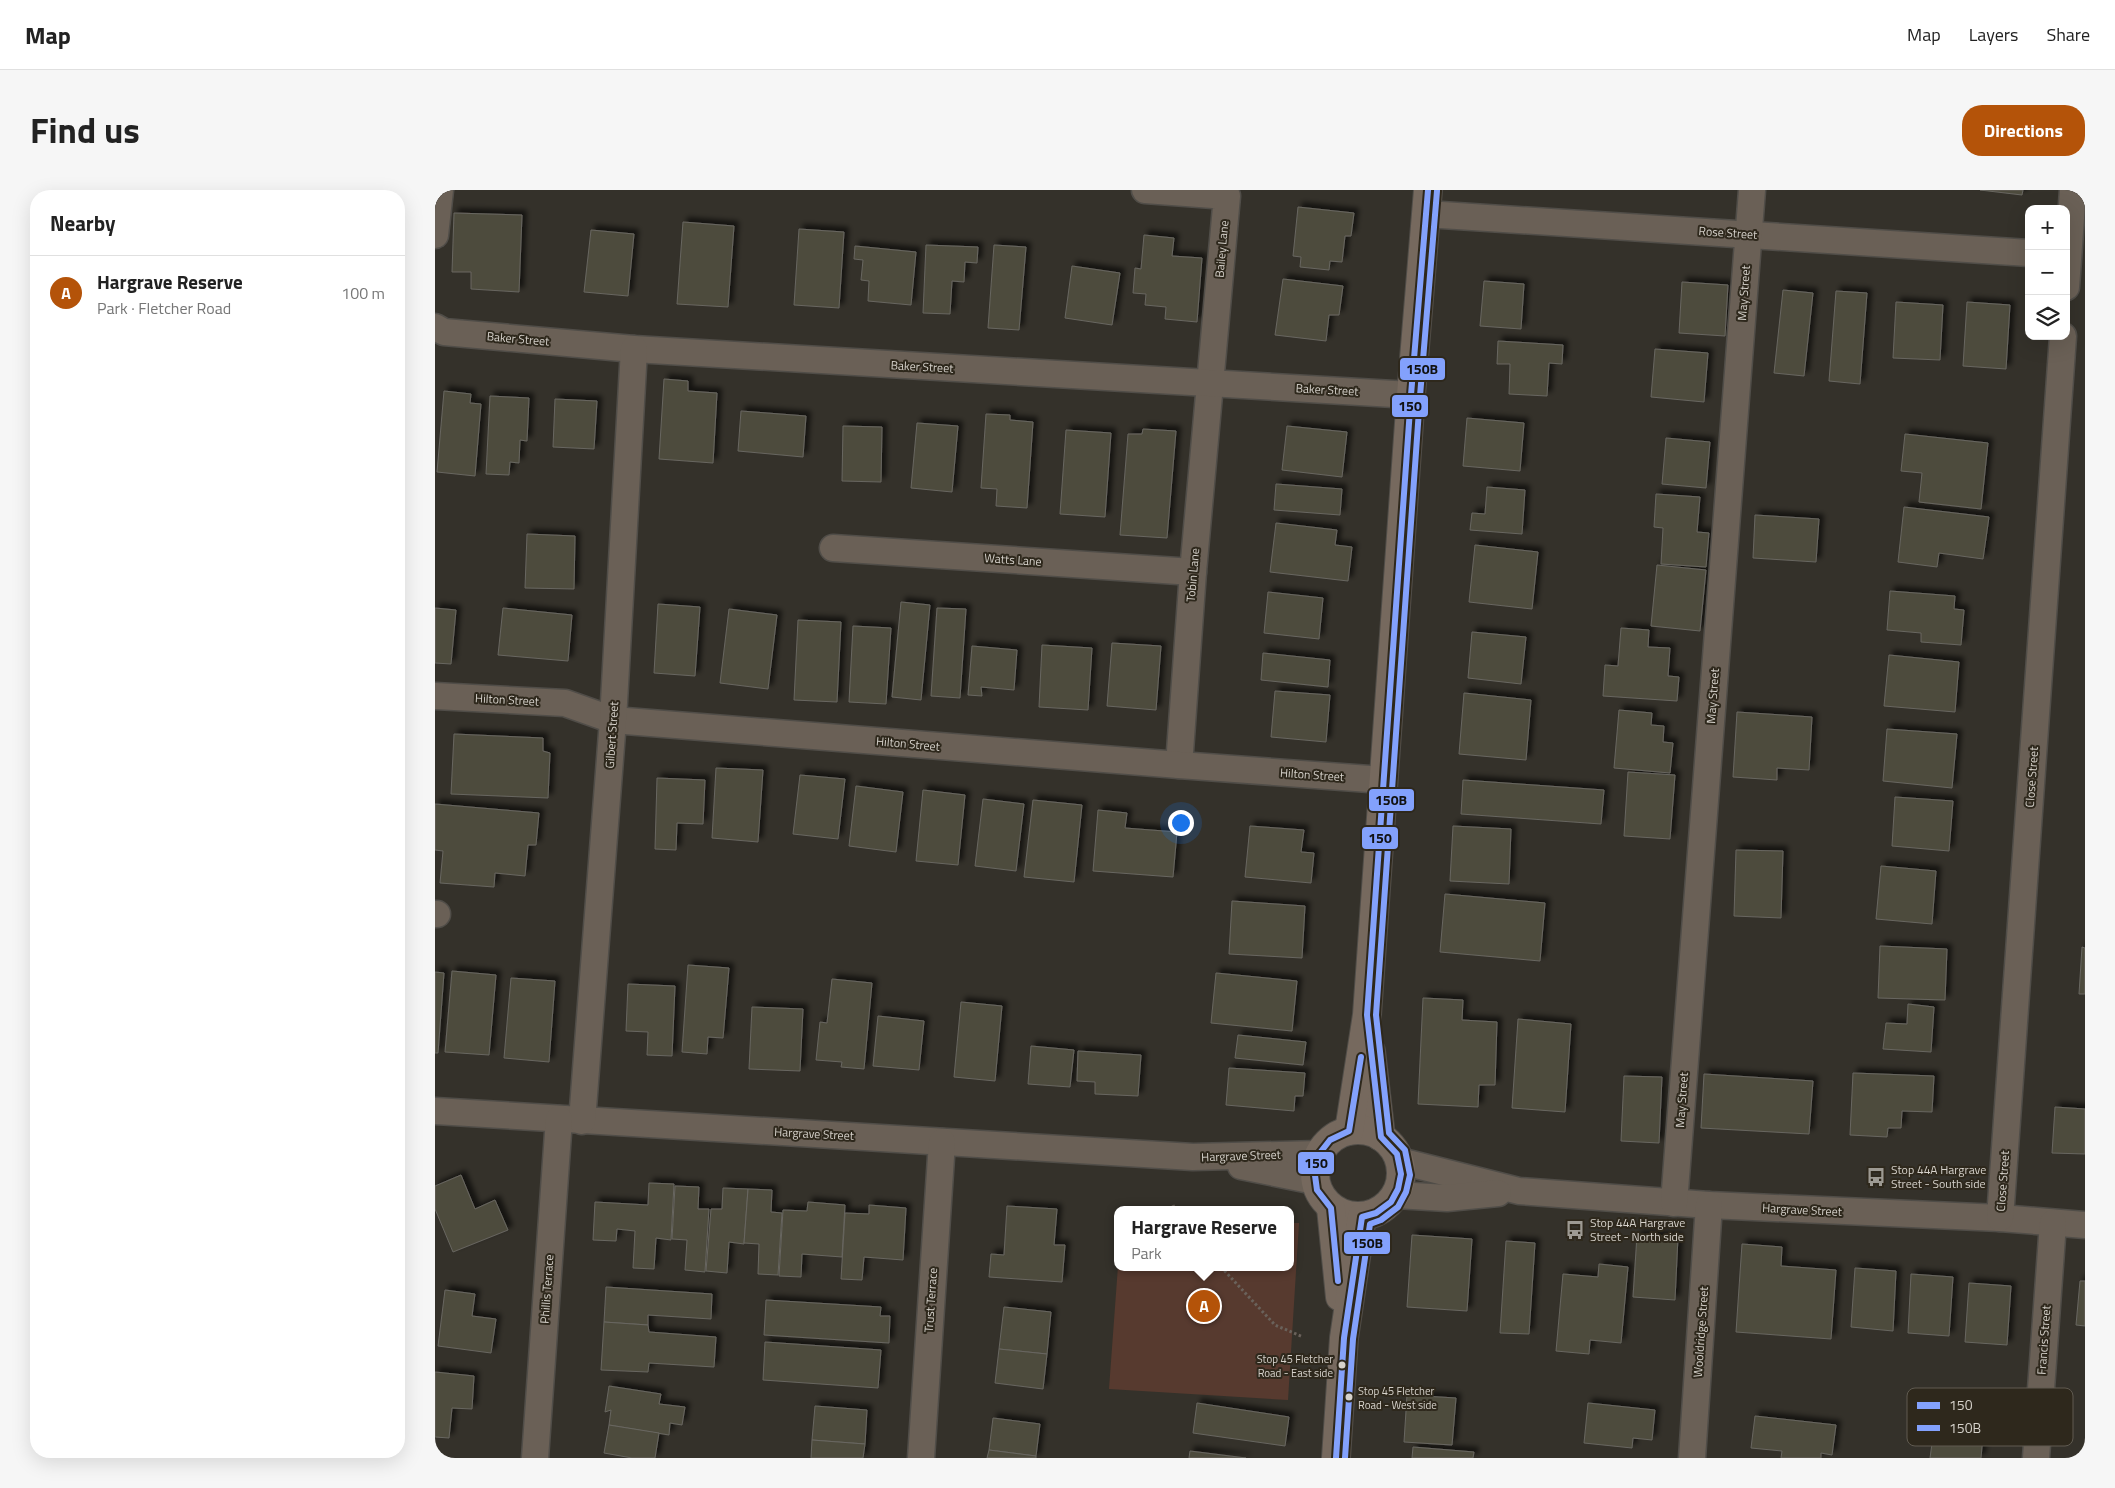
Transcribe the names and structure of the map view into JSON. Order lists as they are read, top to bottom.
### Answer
{
  "streets": {
    "street": [
      "Rose Street",
      "Bailey Lane",
      "May Street",
      "Baker Street",
      "Watts Lane",
      "Tobin Lane",
      "Hilton Street",
      "Gilbert Street",
      "Close Street",
      "Hargrave Street",
      "Phillis Terrace",
      "Trust Terrace",
      "Wooldridge Street",
      "Francis Street"
    ]
  },
  "crossings": [
    ["Rose Street", "May Street"],
    ["Bailey Lane", "Baker Street"],
    ["Bailey Lane", "Tobin Lane"],
    ["May Street", "Hargrave Street"],
    ["Baker Street", "Tobin Lane"],
    ["Baker Street", "Gilbert Street"],
    ["Watts Lane", "Tobin Lane"],
    ["Tobin Lane", "Hilton Street"],
    ["Hilton Street", "Gilbert Street"],
    ["Gilbert Street", "Hargrave Street"],
    ["Gilbert Street", "Phillis Terrace"],
    ["Close Street", "Hargrave Street"],
    ["Hargrave Street", "Phillis Terrace"],
    ["Hargrave Street", "Trust Terrace"],
    ["Hargrave Street", "Wooldridge Street"],
    ["Hargrave Street", "Francis Street"]
  ],
  "places": {
    "bus stop": ["Stop 44A Hargrave Street - South side", "Stop 44A Hargrave Street - North side"],
    "other": ["Stop 45 Fletcher Road - East side", "Stop 45 Fletcher Road - West side"]
  },
  "lines": ["transit line 150", "transit line 150B"],
  "legend": ["150", "150B"],
  "page": {
    "header": "Map",
    "nav": ["Map", "Layers", "Share"],
    "title": "Find us",
    "buttons": "Directions",
    "heading": "Nearby",
    "map_buttons": ["+", "−"],
    "list": [
      {
        "mark": "A",
        "name": "Hargrave Reserve",
        "note": "Park · Fletcher Road",
        "value": "100 m"
      }
    ],
    "popup": ["Hargrave Reserve", "Park"],
    "pins": "A"
  }
}
